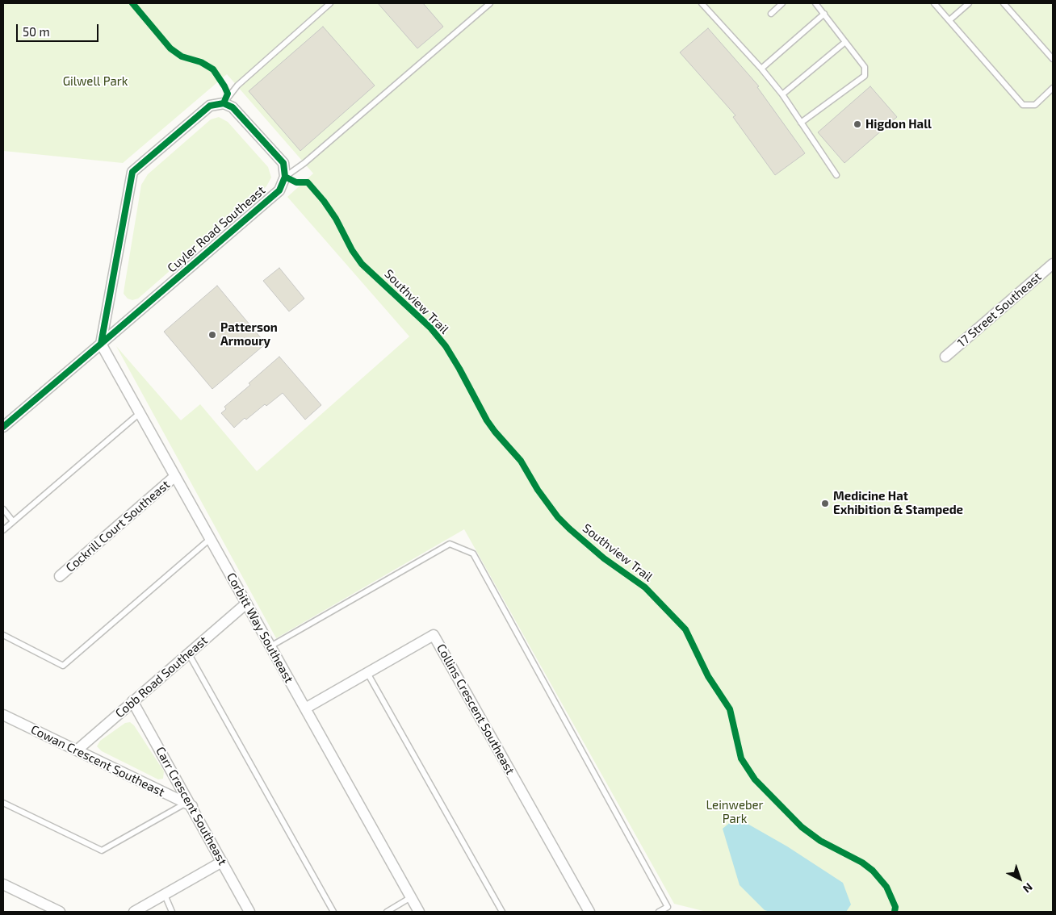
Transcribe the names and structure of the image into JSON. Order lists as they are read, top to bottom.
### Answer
{
  "streets": {
    "street": [
      "Cuyler Road Southeast",
      "17 Street Southeast",
      "Cockrill Court Southeast",
      "Corbitt Way Southeast",
      "Cobb Road Southeast",
      "Collins Crescent Southeast",
      "Cowan Crescent Southeast",
      "Carr Crescent Southeast"
    ],
    "cycle path": ["Southview Trail"]
  },
  "crossings": [
    ["Cuyler Road Southeast", "Corbitt Way Southeast"],
    ["Cockrill Court Southeast", "Corbitt Way Southeast"],
    ["Corbitt Way Southeast", "Cobb Road Southeast"],
    ["Corbitt Way Southeast", "Collins Crescent Southeast"],
    ["Cobb Road Southeast", "Cowan Crescent Southeast"],
    ["Cobb Road Southeast", "Carr Crescent Southeast"],
    ["Cowan Crescent Southeast", "Carr Crescent Southeast"]
  ],
  "parks": ["Gilwell Park", "Leinweber Park"],
  "places": ["Higdon Hall", "Patterson Armoury", "Medicine Hat Exhibition & Stampede"],
  "scale_bar": "50 m",
  "north": "bottom right"
}
